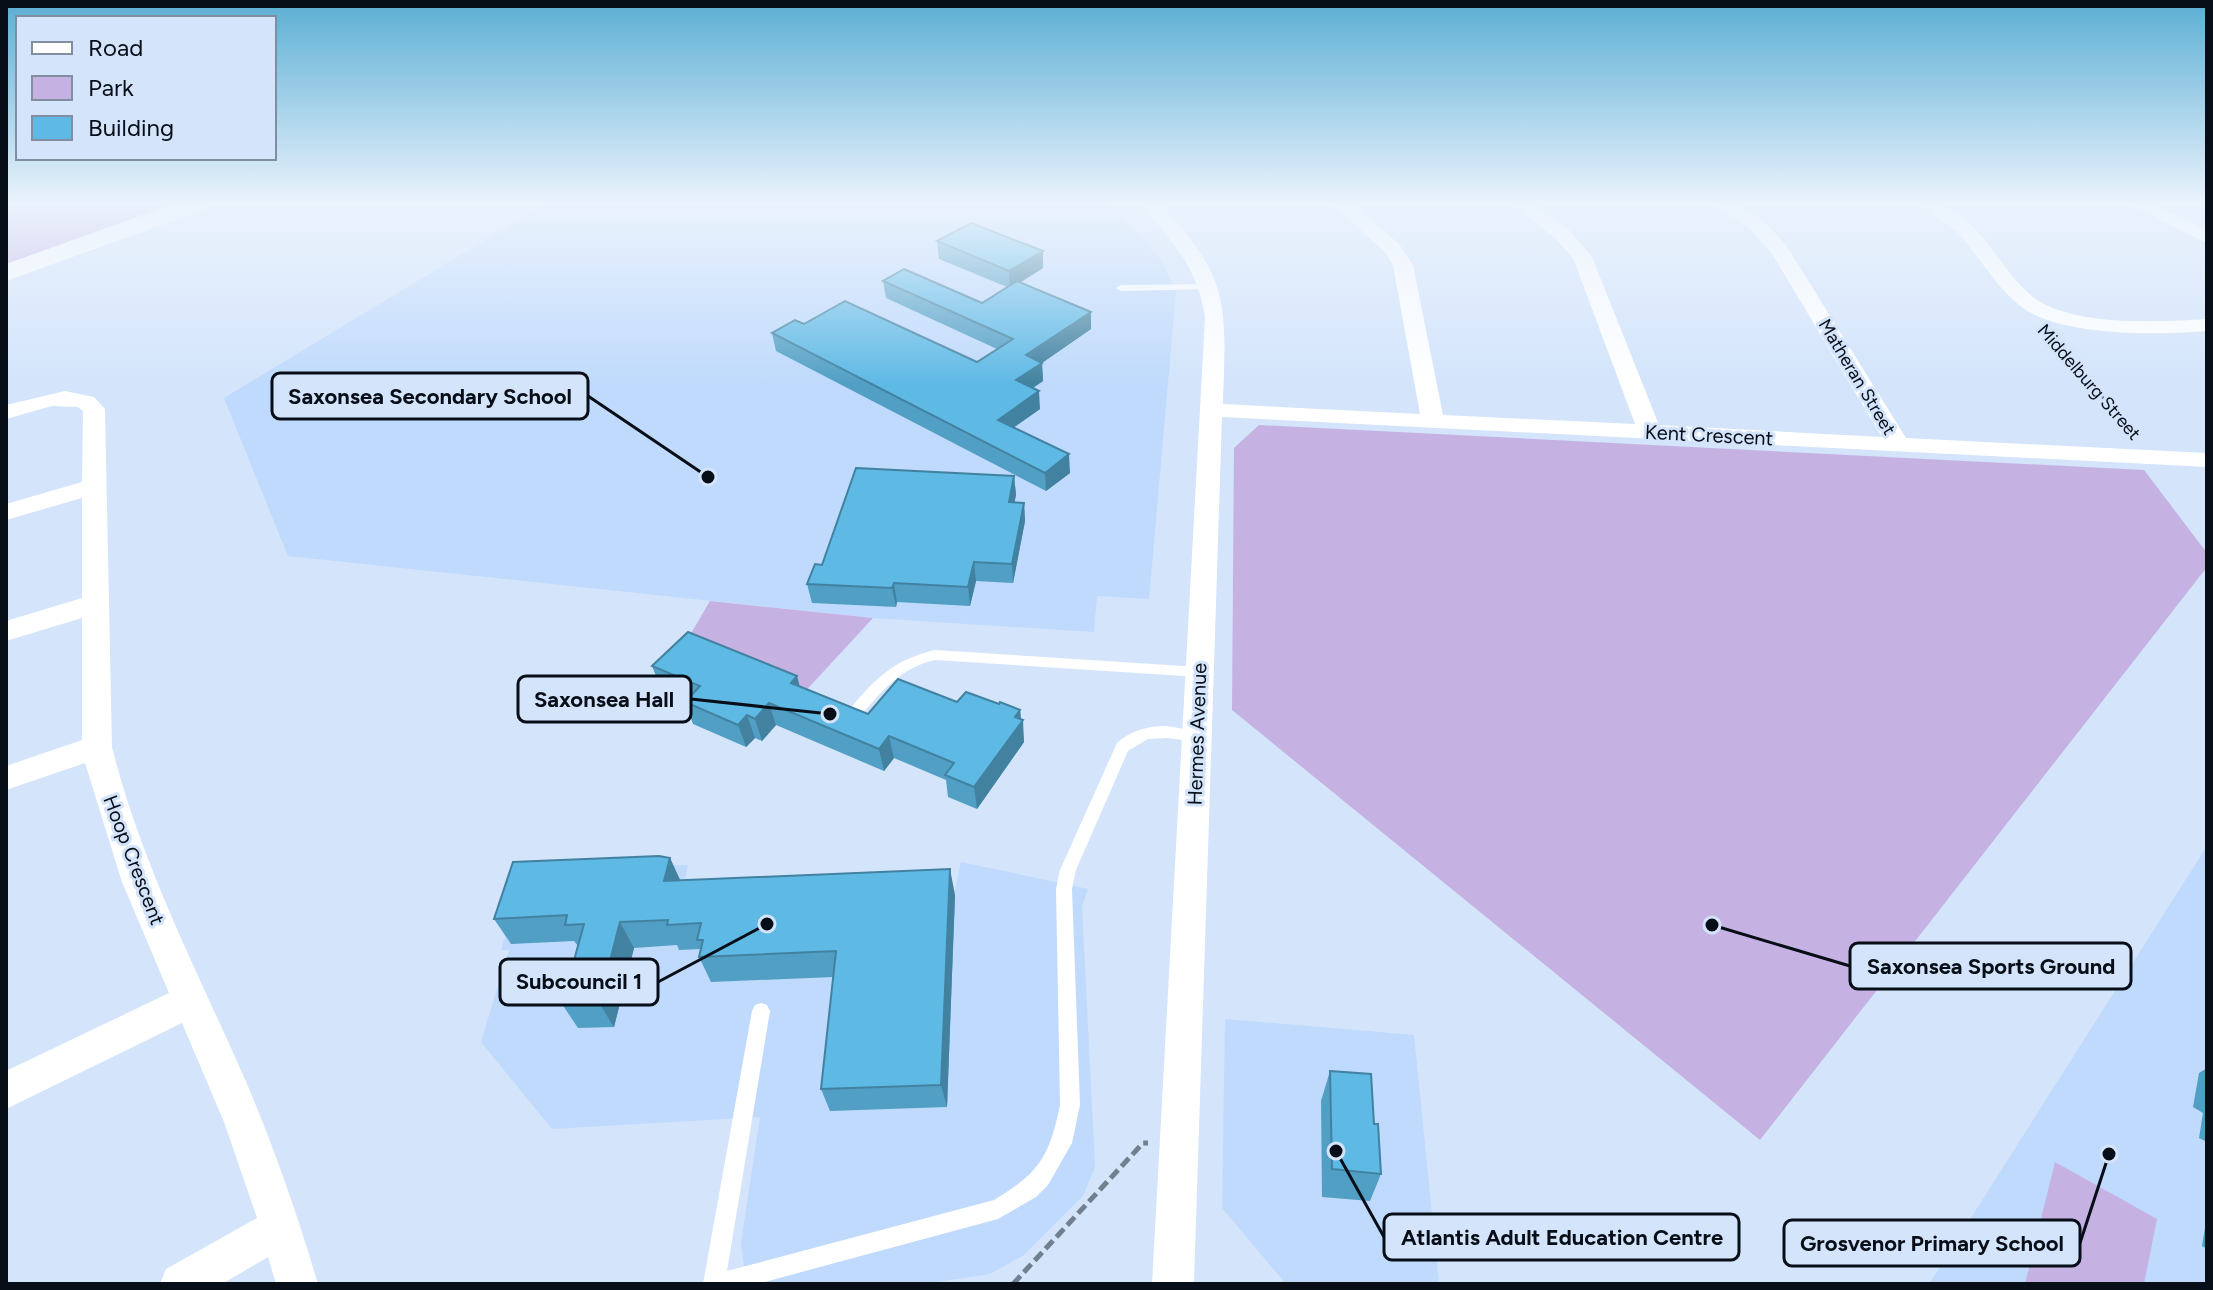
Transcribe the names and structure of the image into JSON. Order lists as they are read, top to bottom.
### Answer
{
  "streets": {
    "street": [
      "Matheran Street",
      "Middelburg Street",
      "Kent Crescent",
      "Hermes Avenue",
      "Hoop Crescent"
    ]
  },
  "crossings": [
    ["Matheran Street", "Kent Crescent"],
    ["Middelburg Street", "Kent Crescent"],
    ["Kent Crescent", "Hermes Avenue"]
  ],
  "places": [
    "Saxonsea Secondary School",
    "Saxonsea Hall",
    "Subcouncil 1",
    "Saxonsea Sports Ground",
    "Atlantis Adult Education Centre",
    "Grosvenor Primary School"
  ],
  "legend": ["Road", "Park", "Building"]
}
